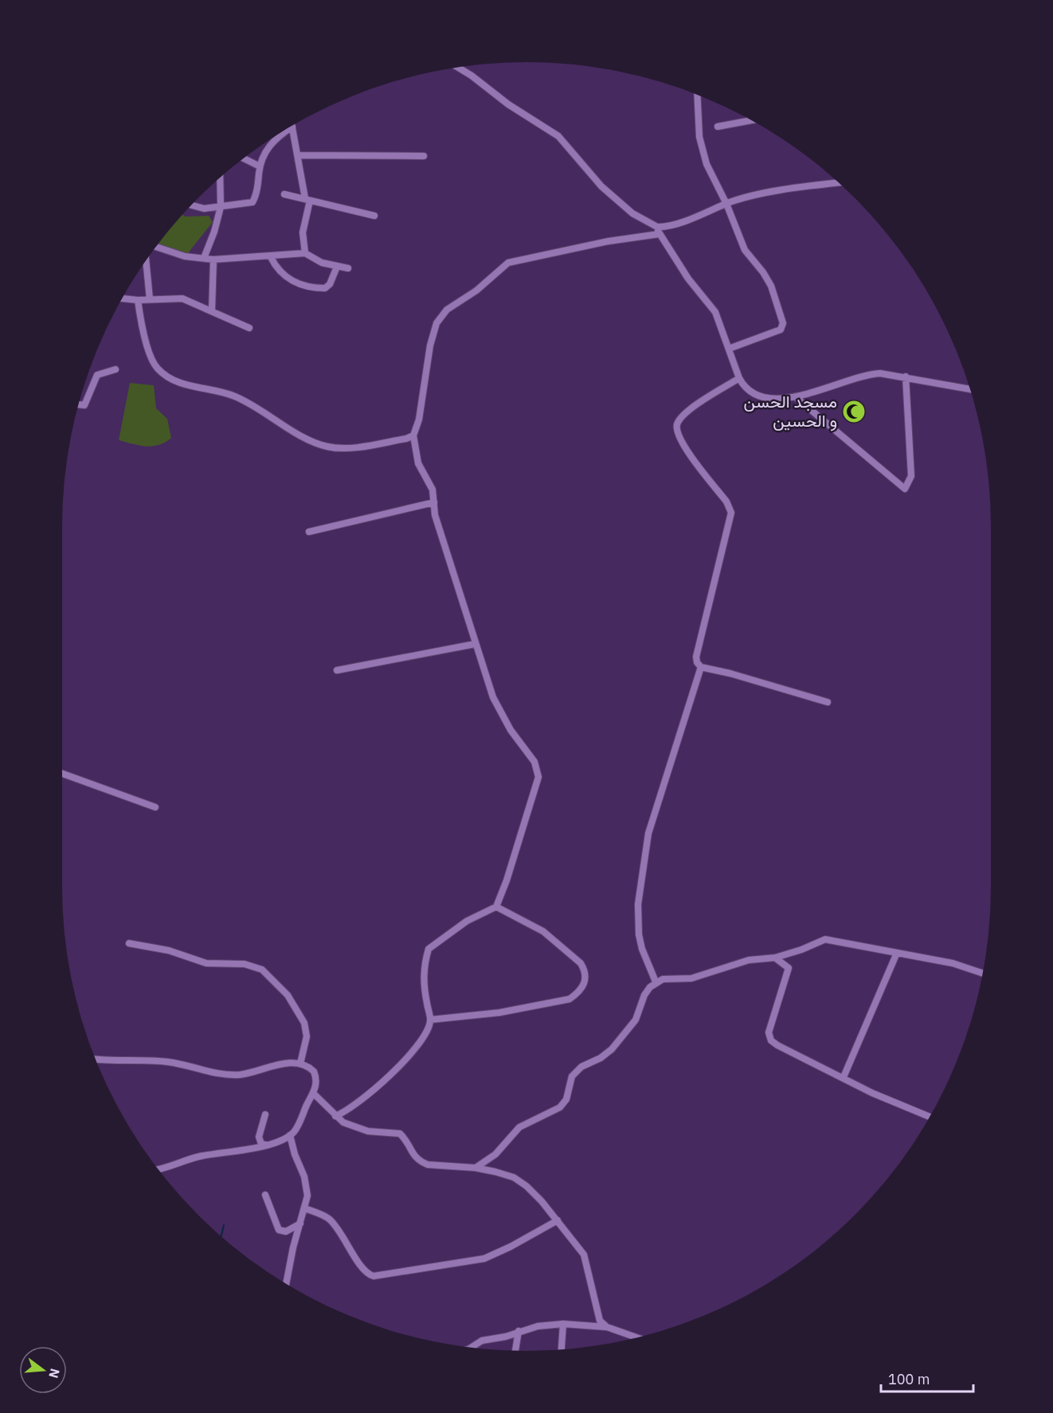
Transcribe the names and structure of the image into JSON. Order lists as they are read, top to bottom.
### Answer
{
  "places": {
    "mosque": ["مسجد الحسن و الحسين"]
  },
  "scale_bar": "100 m",
  "north": "right"
}
